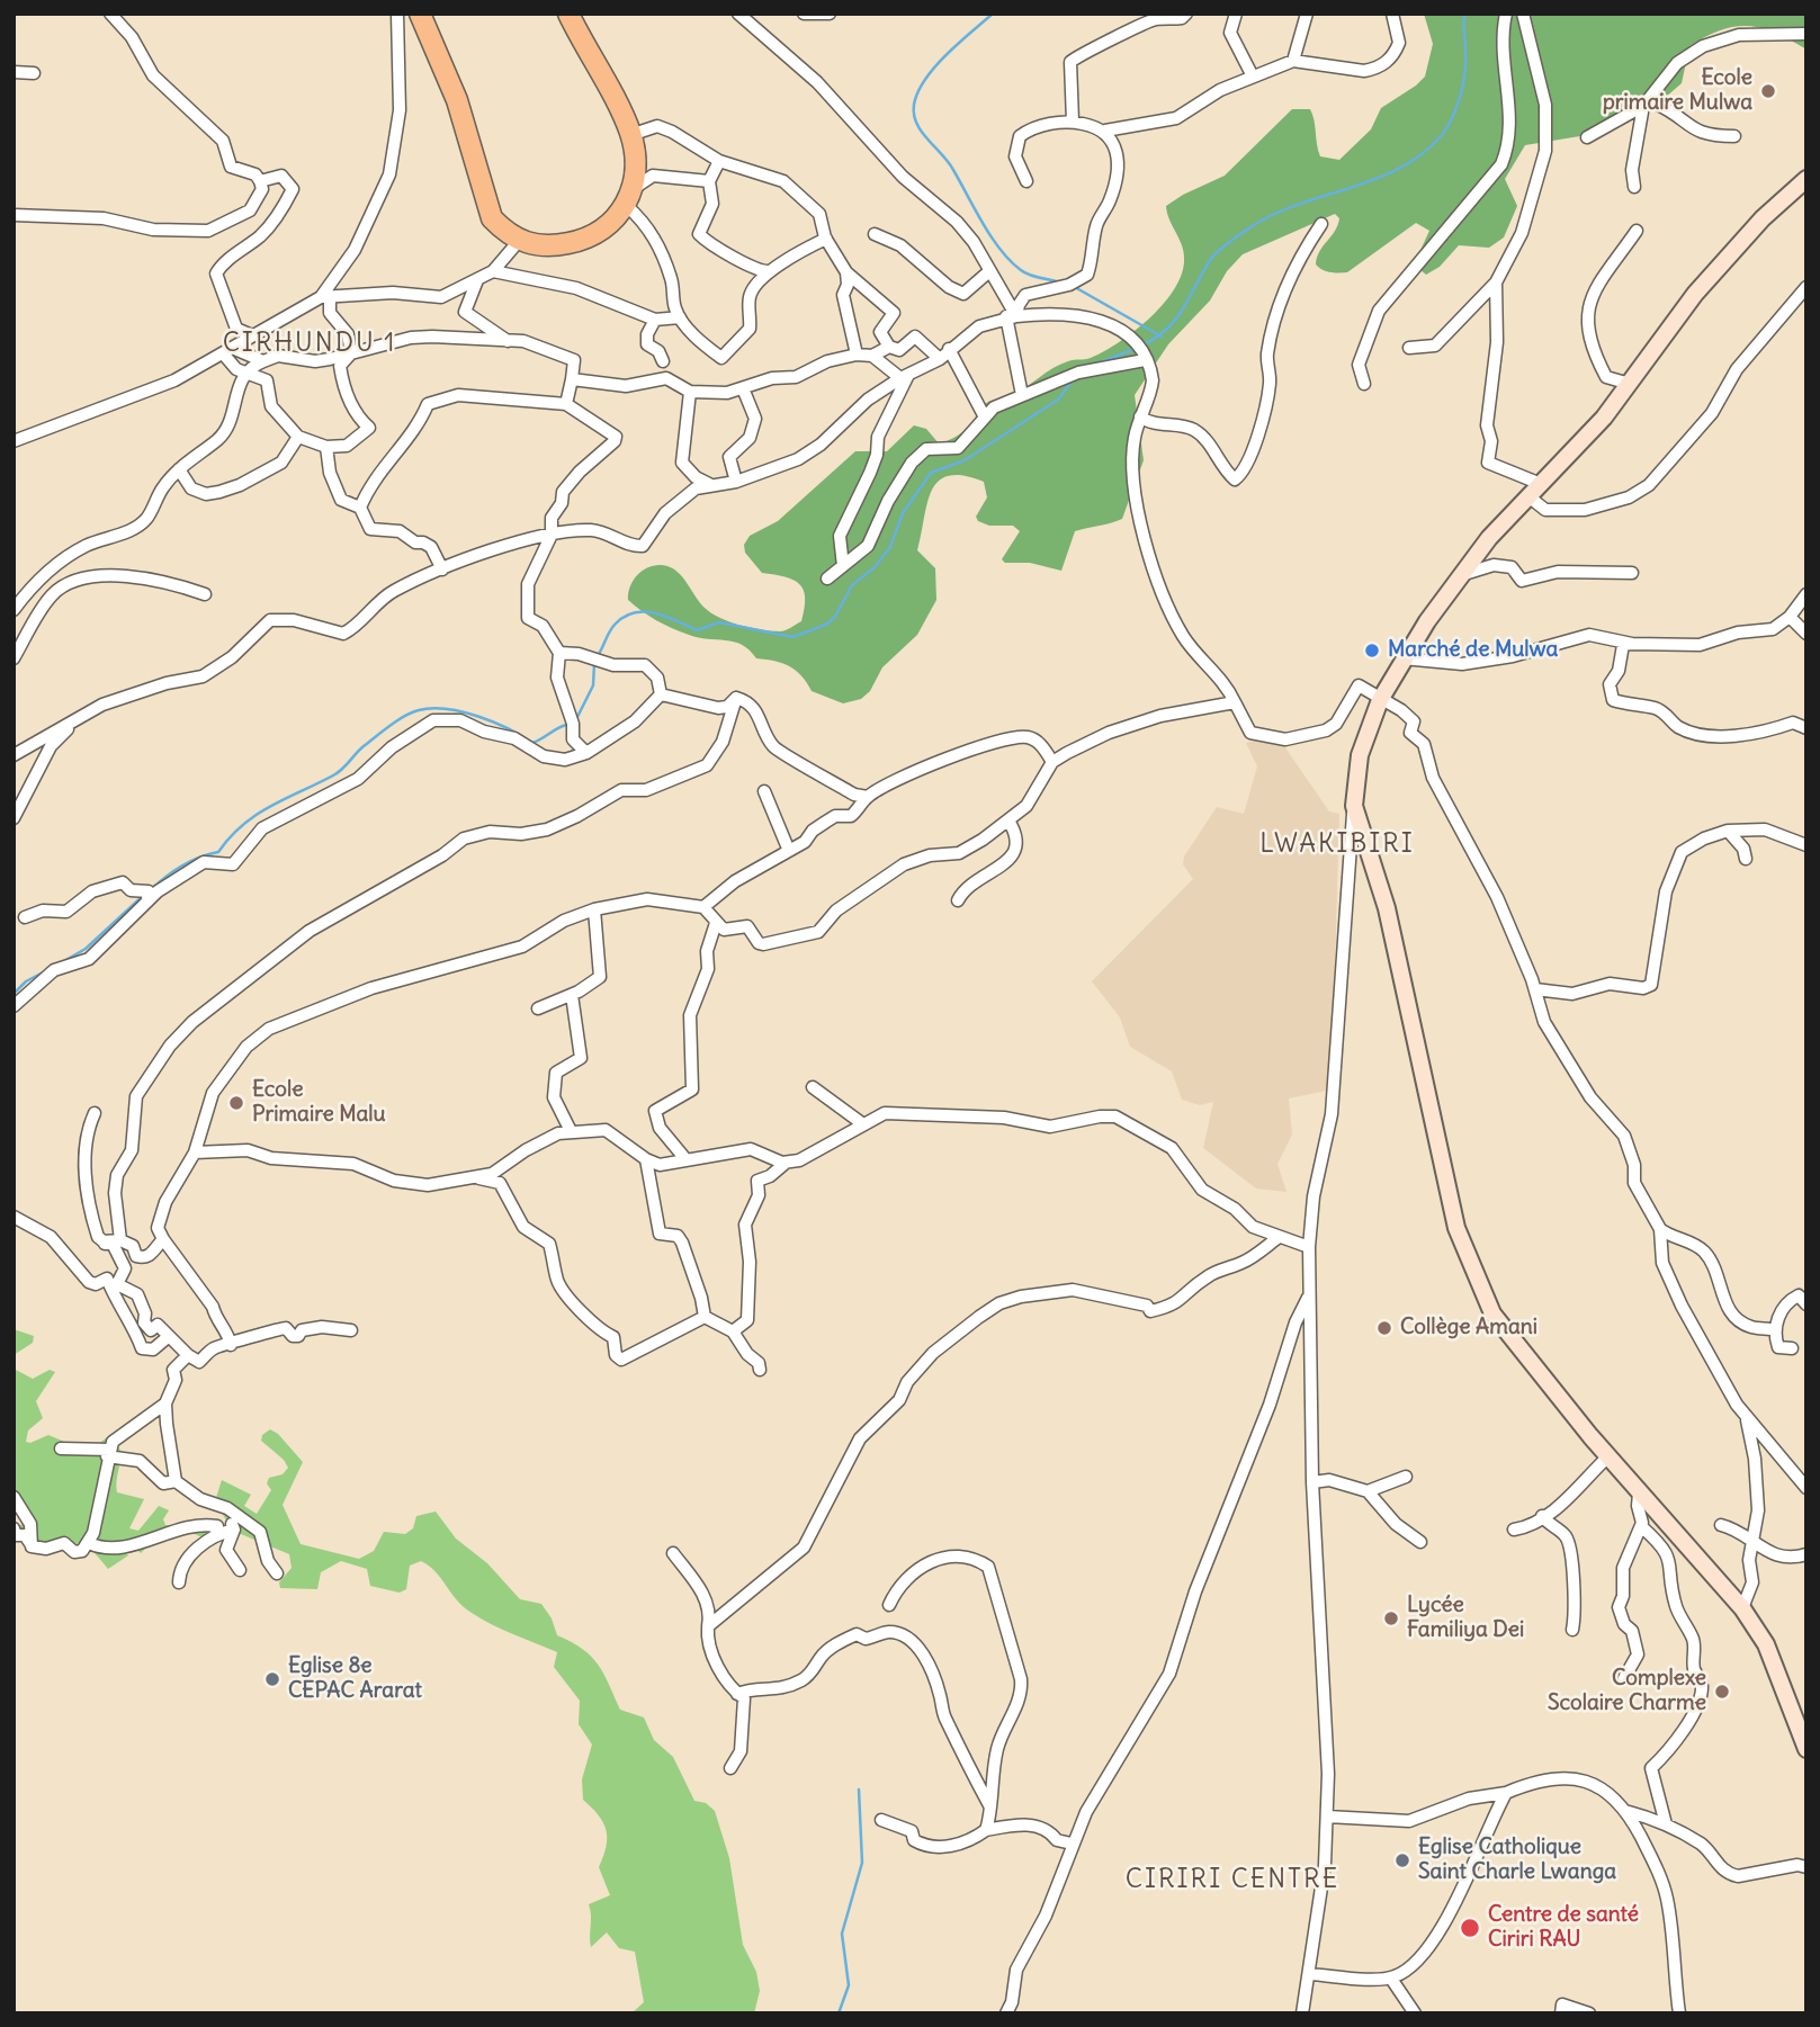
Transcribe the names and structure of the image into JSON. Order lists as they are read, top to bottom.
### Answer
{
  "districts": ["CIRHUNDU 1", "LWAKIBIRI", "CIRIRI CENTRE"],
  "places": [
    "Ecole primaire Mulwa",
    "Marché de Mulwa",
    "Ecole Primaire Malu",
    "Collège Amani",
    "Lycée Familiya Dei",
    "Eglise 8e CEPAC Ararat",
    "Complexe Scolaire Charme",
    "Eglise Catholique Saint Charle Lwanga",
    "Centre de santé Ciriri RAU"
  ]
}
